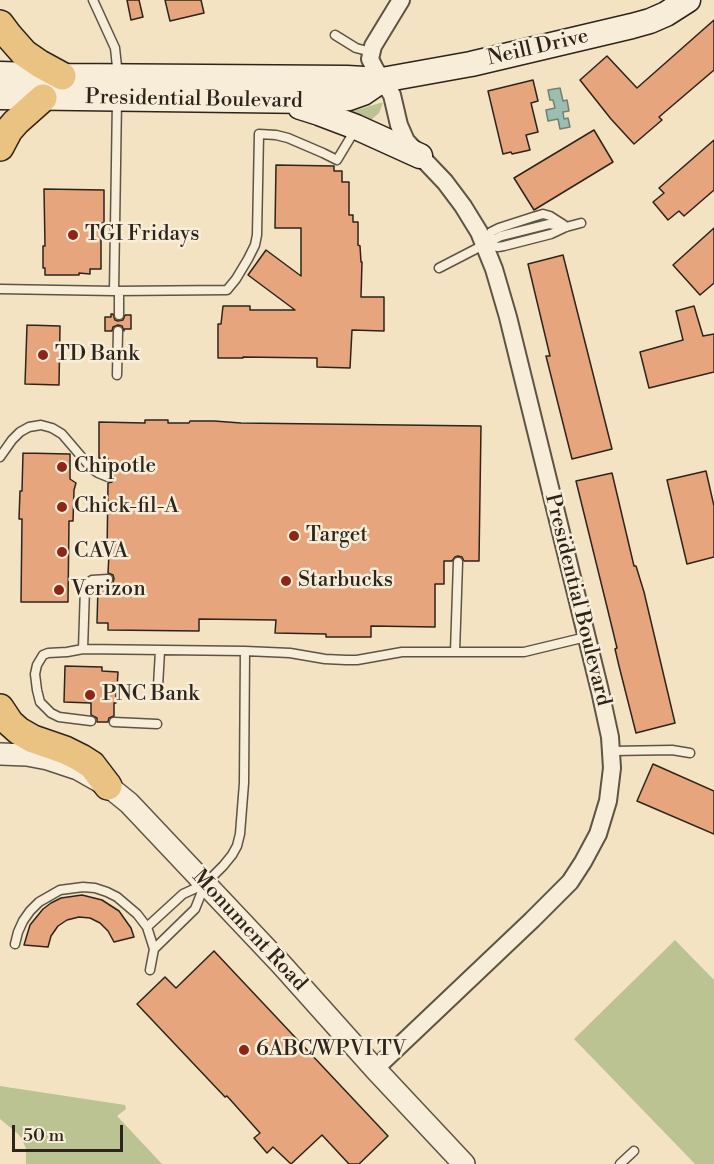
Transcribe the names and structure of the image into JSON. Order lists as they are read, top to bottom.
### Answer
{
  "streets": {
    "main road": ["Neill Drive", "Presidential Boulevard"],
    "street": ["Monument Road"]
  },
  "crossings": [
    ["Neill Drive", "Presidential Boulevard"],
    ["Presidential Boulevard", "Monument Road"]
  ],
  "places": [
    "TGI Fridays",
    "TD Bank",
    "Chipotle",
    "Chick-fil-A",
    "Target",
    "CAVA",
    "Starbucks",
    "Verizon",
    "PNC Bank",
    "6ABC/WPVI TV"
  ],
  "scale_bar": "50 m"
}
